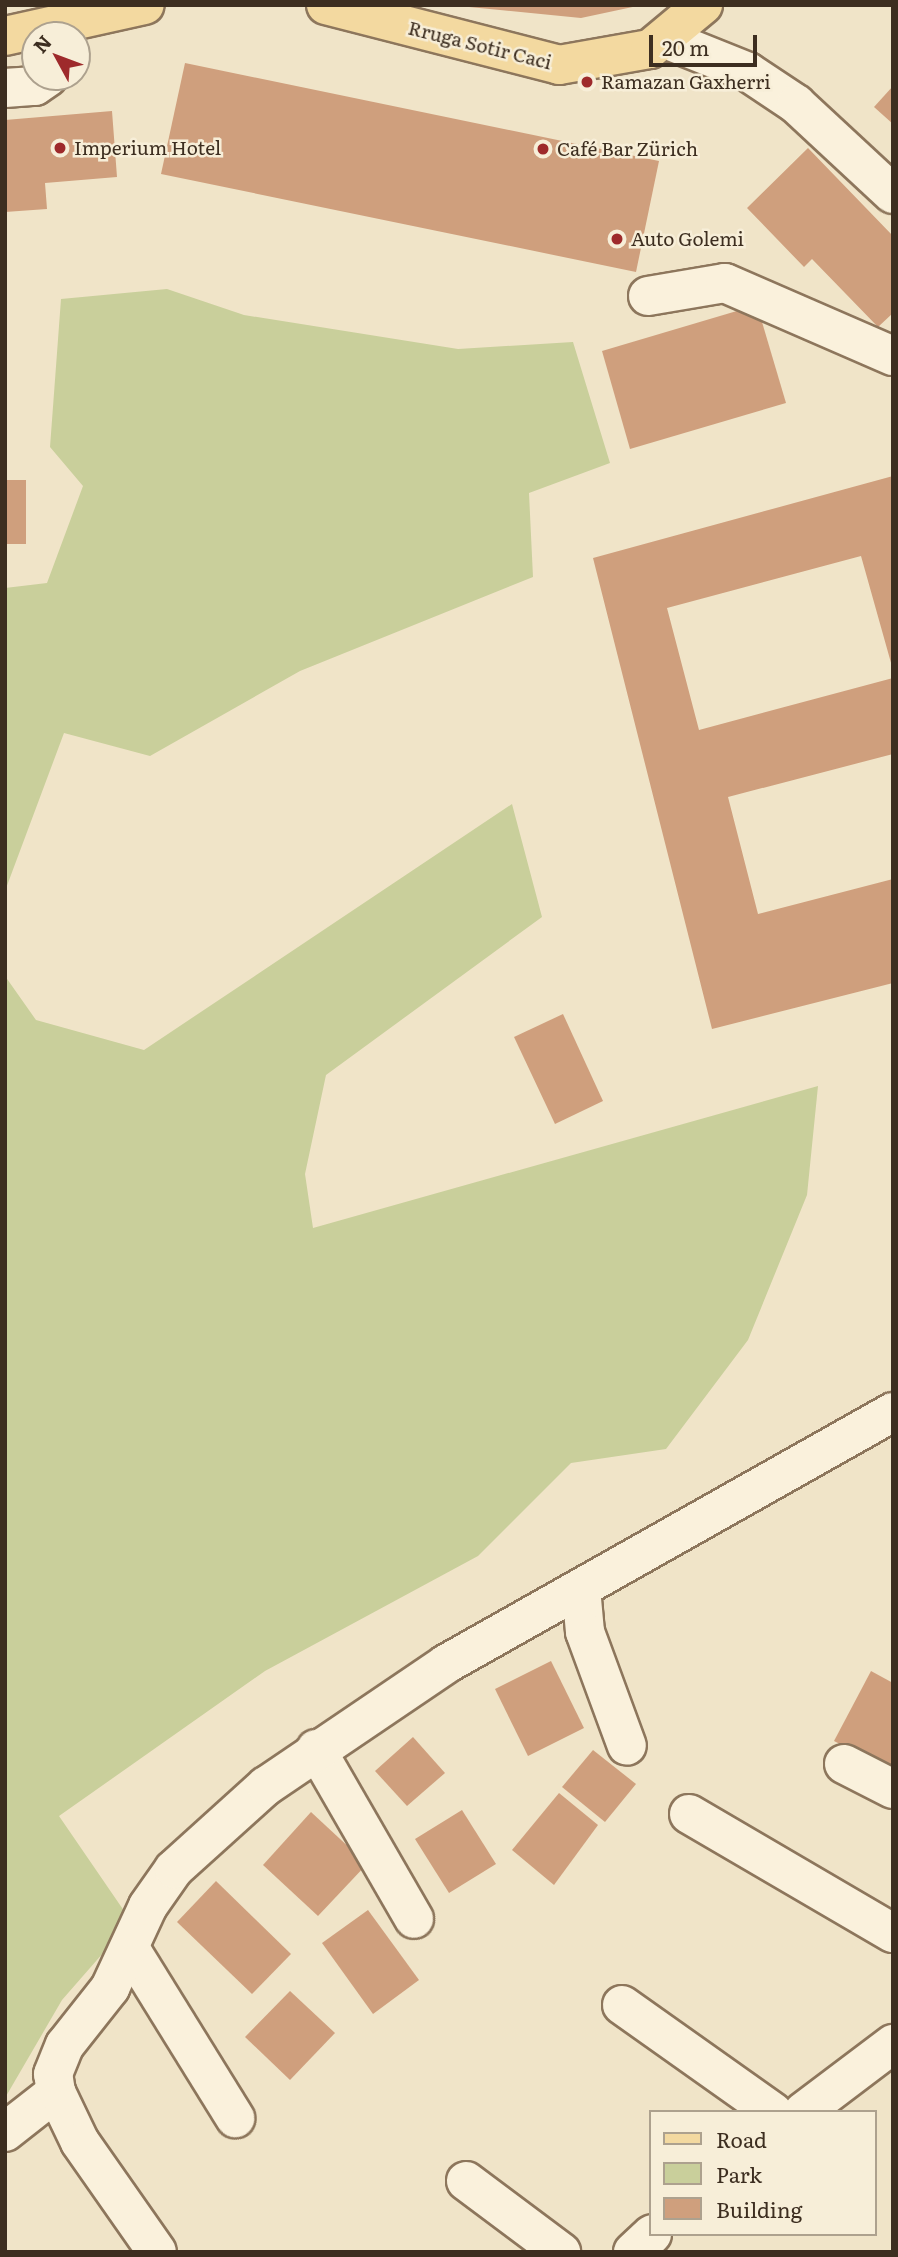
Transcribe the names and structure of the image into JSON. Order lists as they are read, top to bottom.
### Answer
{
  "streets": {
    "main road": ["Rruga Sotir Caci"]
  },
  "places": [
    "Ramazan Gaxherri",
    "Imperium Hotel",
    "Café Bar Zürich",
    "Auto Golemi"
  ],
  "legend": ["Road", "Park", "Building"],
  "scale_bar": "20 m",
  "north": "top left"
}
